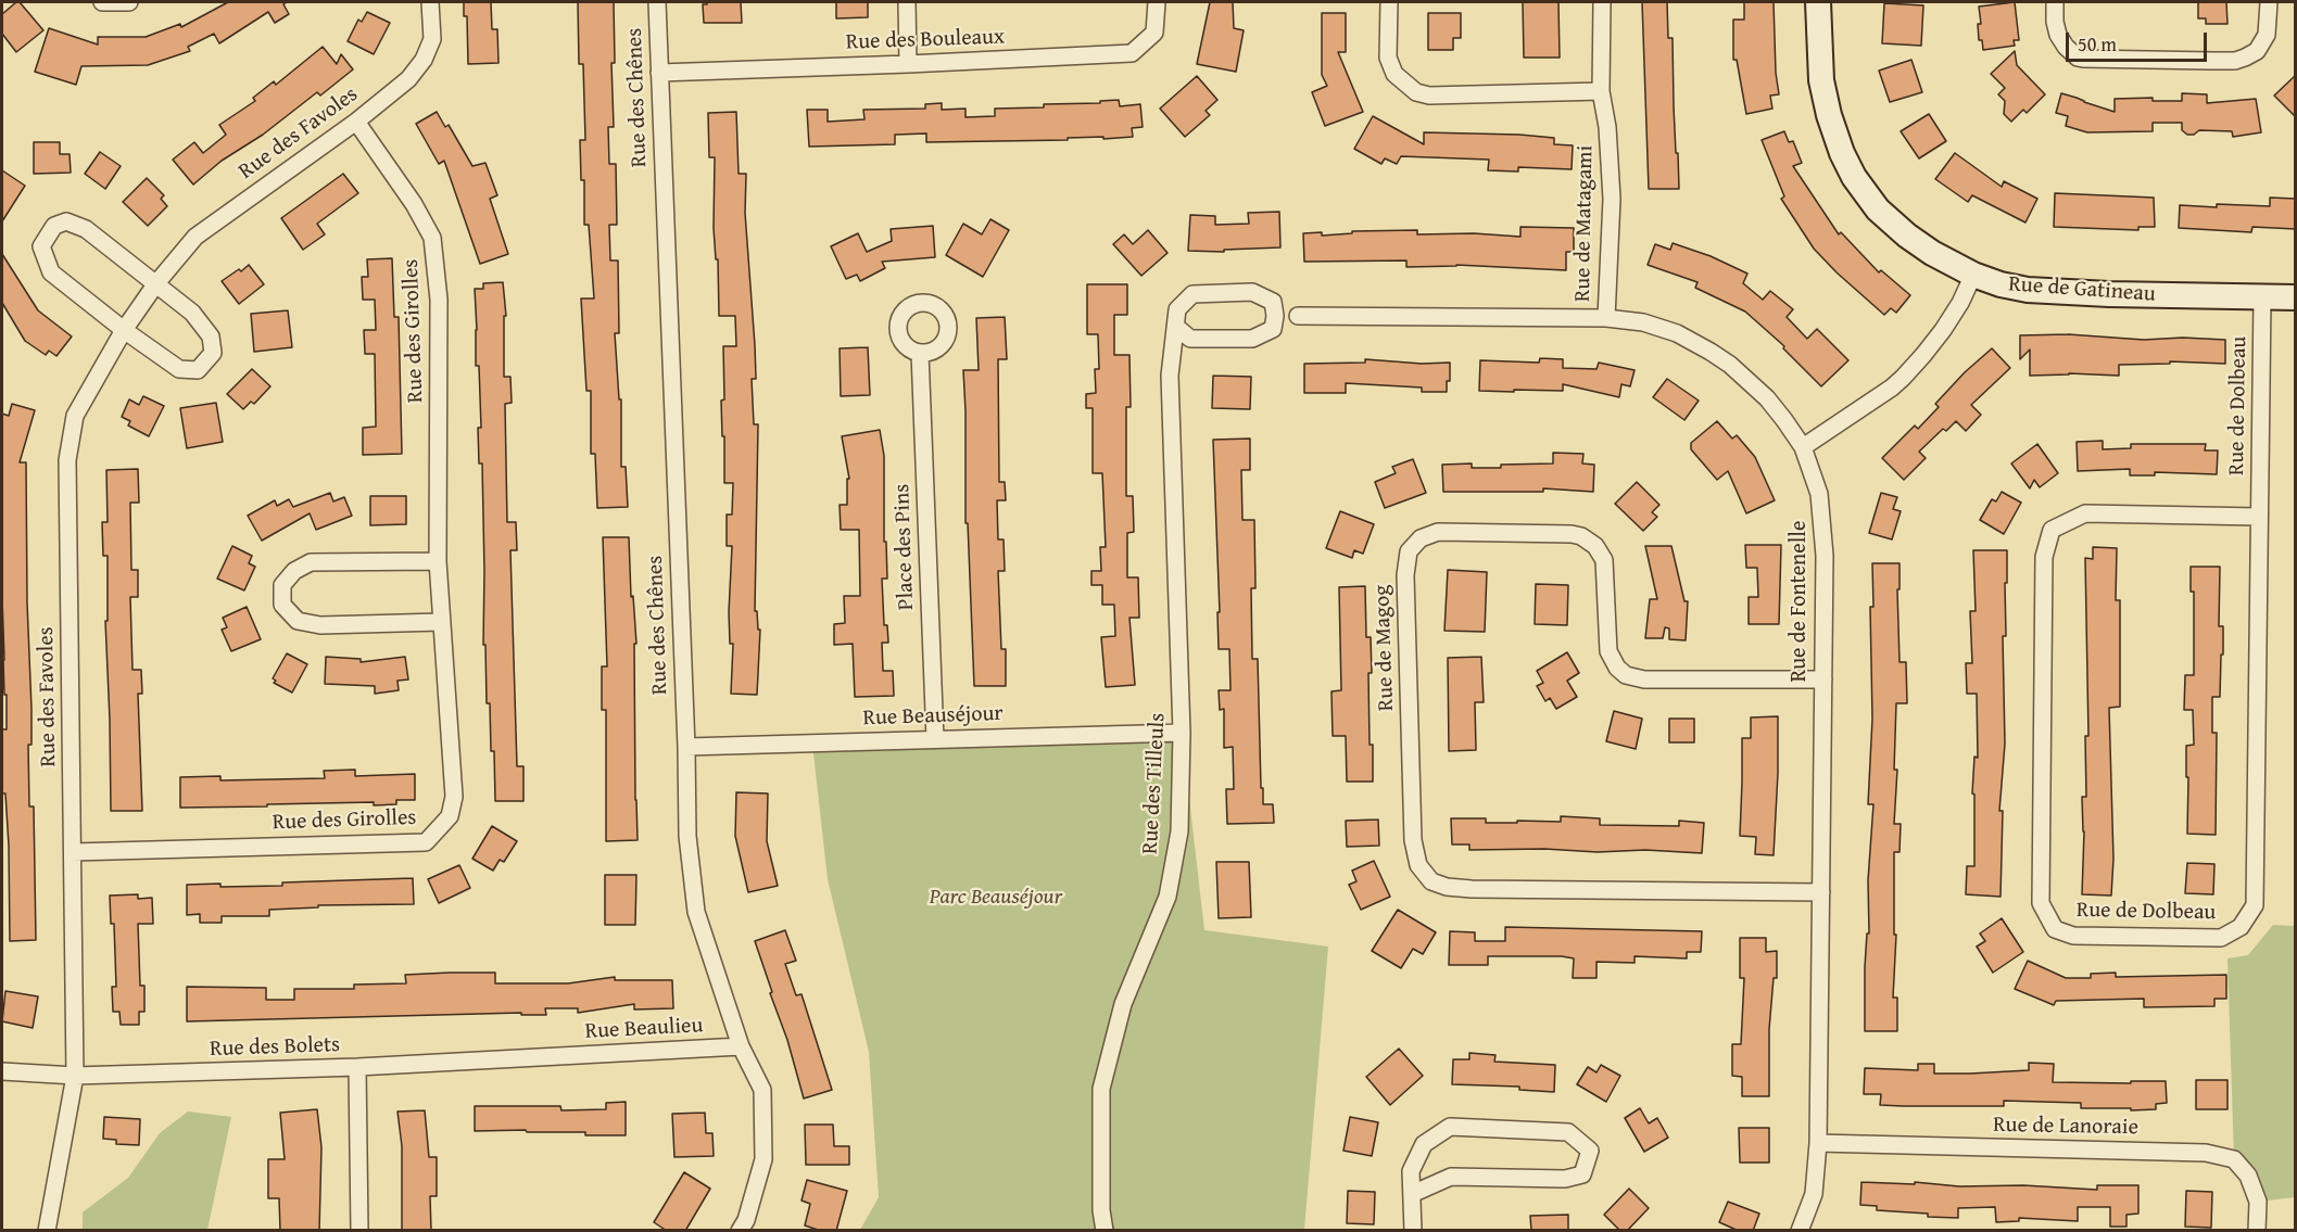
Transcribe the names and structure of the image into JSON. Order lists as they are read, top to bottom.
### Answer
{
  "streets": {
    "street": [
      "Rue des Bouleaux",
      "Rue des Chênes",
      "Rue des Favoles",
      "Rue de Matagami",
      "Rue de Gatineau",
      "Rue des Girolles",
      "Rue de Dolbeau",
      "Place des Pins",
      "Rue de Fontenelle",
      "Rue de Magog",
      "Rue Beauséjour",
      "Rue des Tilleuls",
      "Rue Beaulieu",
      "Rue des Bolets",
      "Rue de Lanoraie"
    ]
  },
  "crossings": [
    ["Rue des Bouleaux", "Rue des Chênes"],
    ["Rue des Chênes", "Rue Beauséjour"],
    ["Rue des Chênes", "Rue Beaulieu"],
    ["Rue des Favoles", "Rue des Girolles"],
    ["Rue des Favoles", "Rue des Bolets"],
    ["Rue de Matagami", "Rue de Fontenelle"],
    ["Rue de Gatineau", "Rue de Dolbeau"],
    ["Place des Pins", "Rue Beauséjour"],
    ["Rue de Fontenelle", "Rue de Magog"],
    ["Rue de Fontenelle", "Rue de Lanoraie"],
    ["Rue Beauséjour", "Rue des Tilleuls"],
    ["Rue Beaulieu", "Rue des Bolets"]
  ],
  "parks": ["Parc Beauséjour"],
  "scale_bar": "50 m"
}
